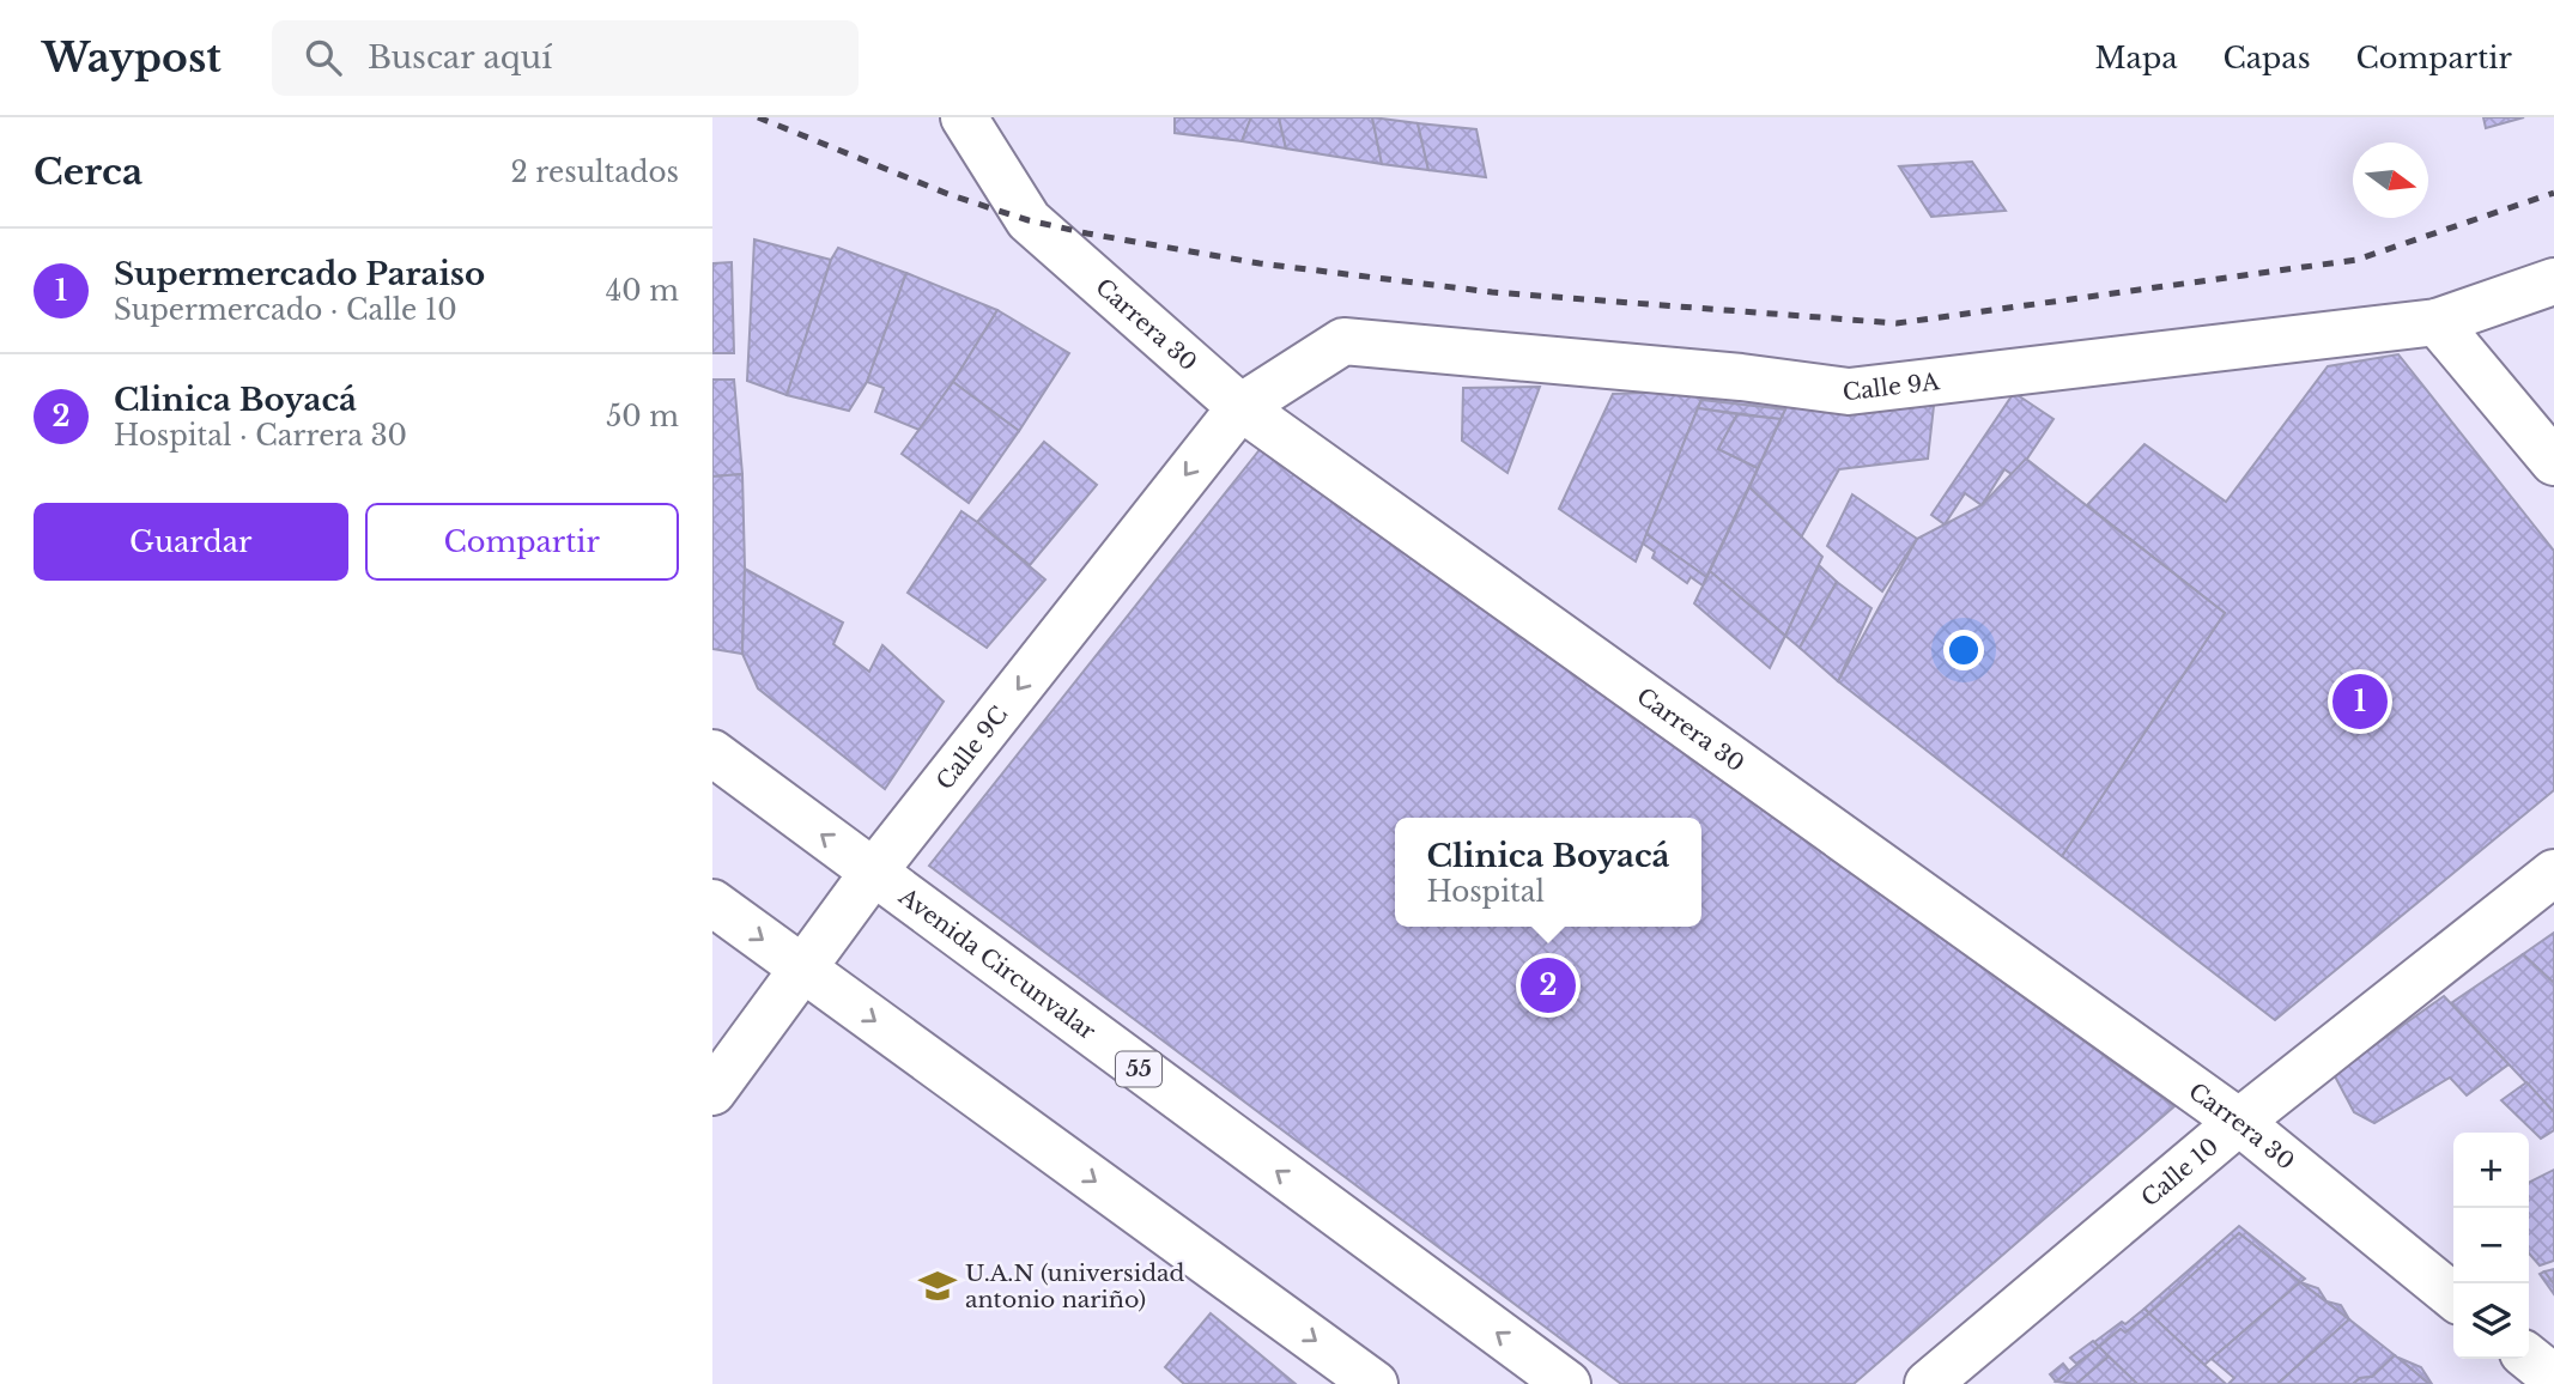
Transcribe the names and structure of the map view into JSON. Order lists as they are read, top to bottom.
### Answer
{
  "streets": {
    "main road": [
      "Carrera 30",
      "Calle 9A",
      "Calle 9C",
      "Avenida Circunvalar",
      "55",
      "Calle 10"
    ]
  },
  "crossings": [
    ["Carrera 30", "Calle 9A"],
    ["Carrera 30", "Calle 9C"],
    ["Carrera 30", "Calle 10"],
    ["Calle 9A", "Calle 9C"],
    ["Calle 9C", "Avenida Circunvalar"]
  ],
  "one_way": ["Calle 9C"],
  "places": {
    "school or university": ["U.A.N (universidad antonio nariño)"]
  },
  "north": "right",
  "page": {
    "header": "Waypost",
    "search": "Buscar aquí",
    "nav": ["Mapa", "Capas", "Compartir"],
    "heading": ["Cerca", "2 resultados"],
    "list": [
      {
        "mark": "1",
        "name": "Supermercado Paraiso",
        "note": "Supermercado · Calle 10",
        "value": "40 m"
      },
      {
        "mark": "2",
        "name": "Clinica Boyacá",
        "note": "Hospital · Carrera 30",
        "value": "50 m"
      }
    ],
    "buttons": ["Guardar", "Compartir"],
    "pins": ["1", "2"],
    "popup": ["Clinica Boyacá", "Hospital"],
    "map_buttons": ["+", "−"]
  }
}
